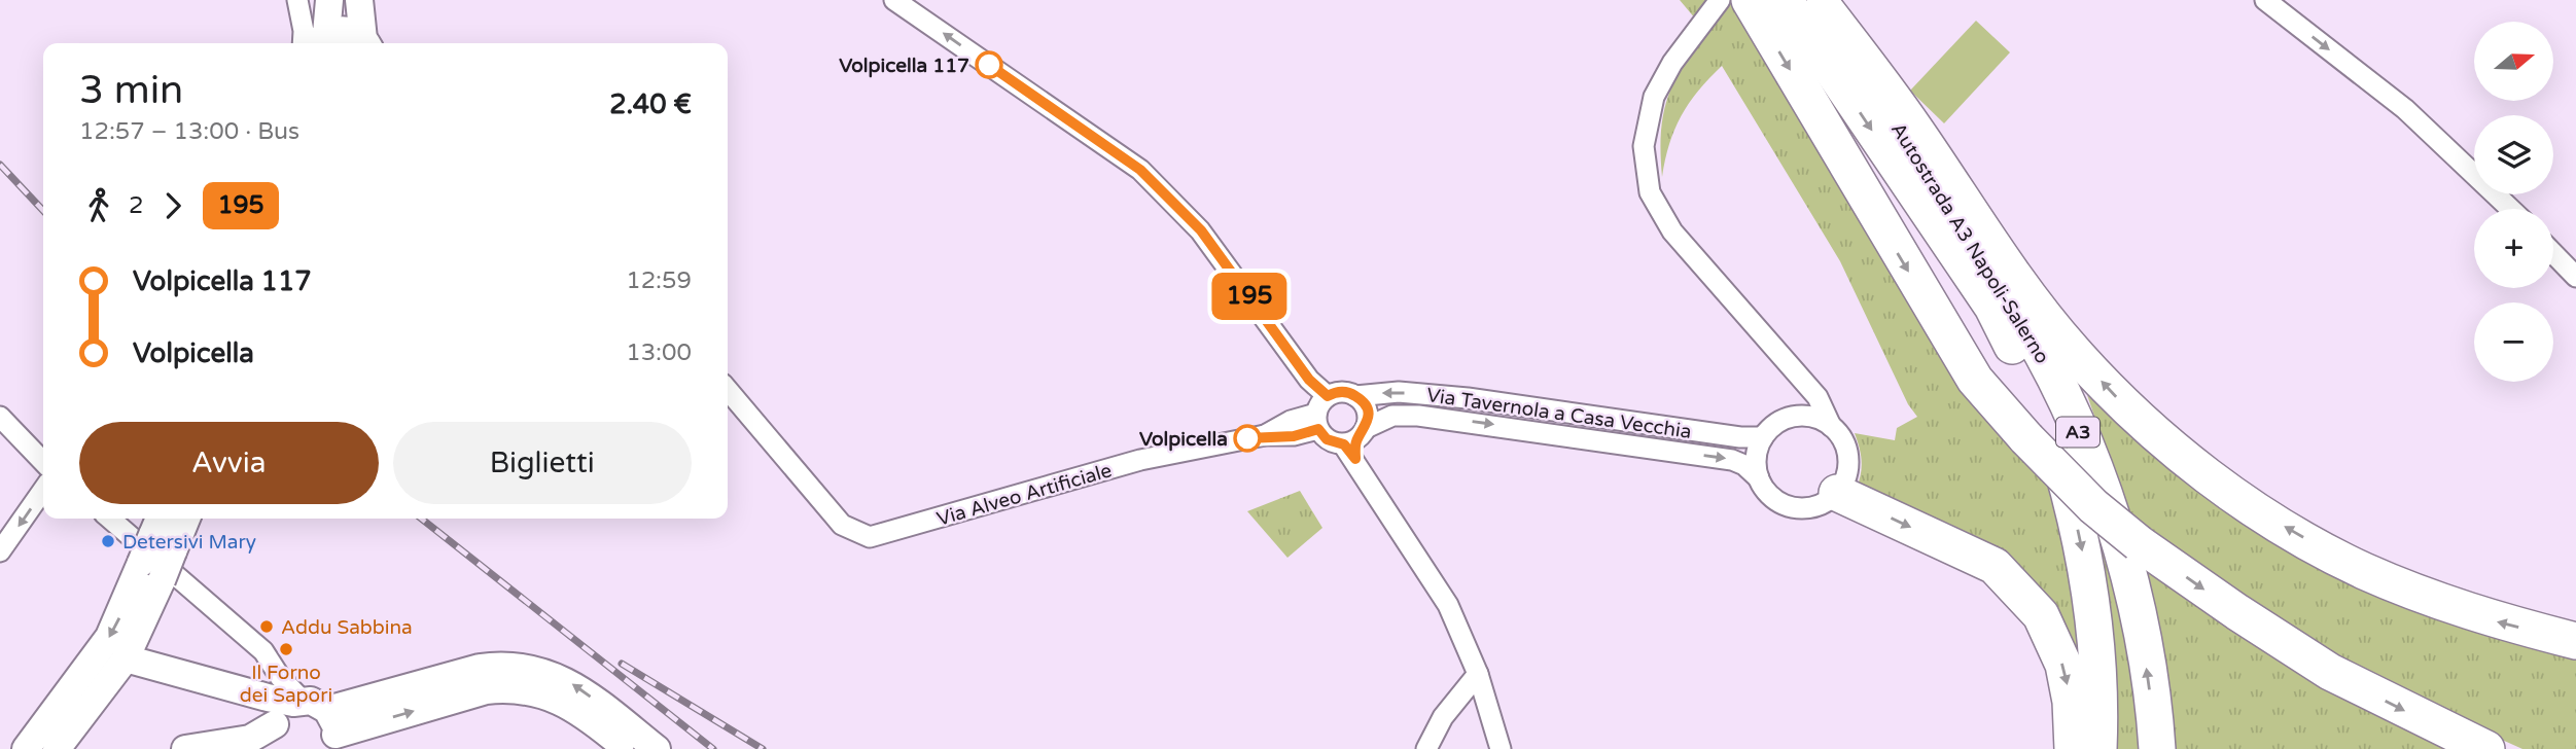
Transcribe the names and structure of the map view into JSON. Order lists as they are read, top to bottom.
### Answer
{
  "streets": {
    "highway": ["Autostrada A3 Napoli-Salerno", "A3"],
    "street": ["Via Tavernola a Casa Vecchia", "Via Alveo Artificiale"]
  },
  "crossings": [
    ["Via Tavernola a Casa Vecchia", "Via Alveo Artificiale"]
  ],
  "places": [
    "Volpicella 117",
    "Volpicella",
    "Detersivi Mary",
    "Addu Sabbina",
    "Il Forno dei Sapori"
  ],
  "lines": ["bus line 195"],
  "north": "right",
  "page": {
    "on_map": "195",
    "map_buttons": ["+", "−"],
    "heading": ["3 min", "12:57 – 13:00 · Bus", "2.40 €"],
    "legs": ["2", "195"],
    "list": [
      {
        "name": "Volpicella 117",
        "value": "12:59"
      },
      {
        "name": "Volpicella",
        "value": "13:00"
      }
    ],
    "buttons": ["Avvia", "Biglietti"]
  }
}
